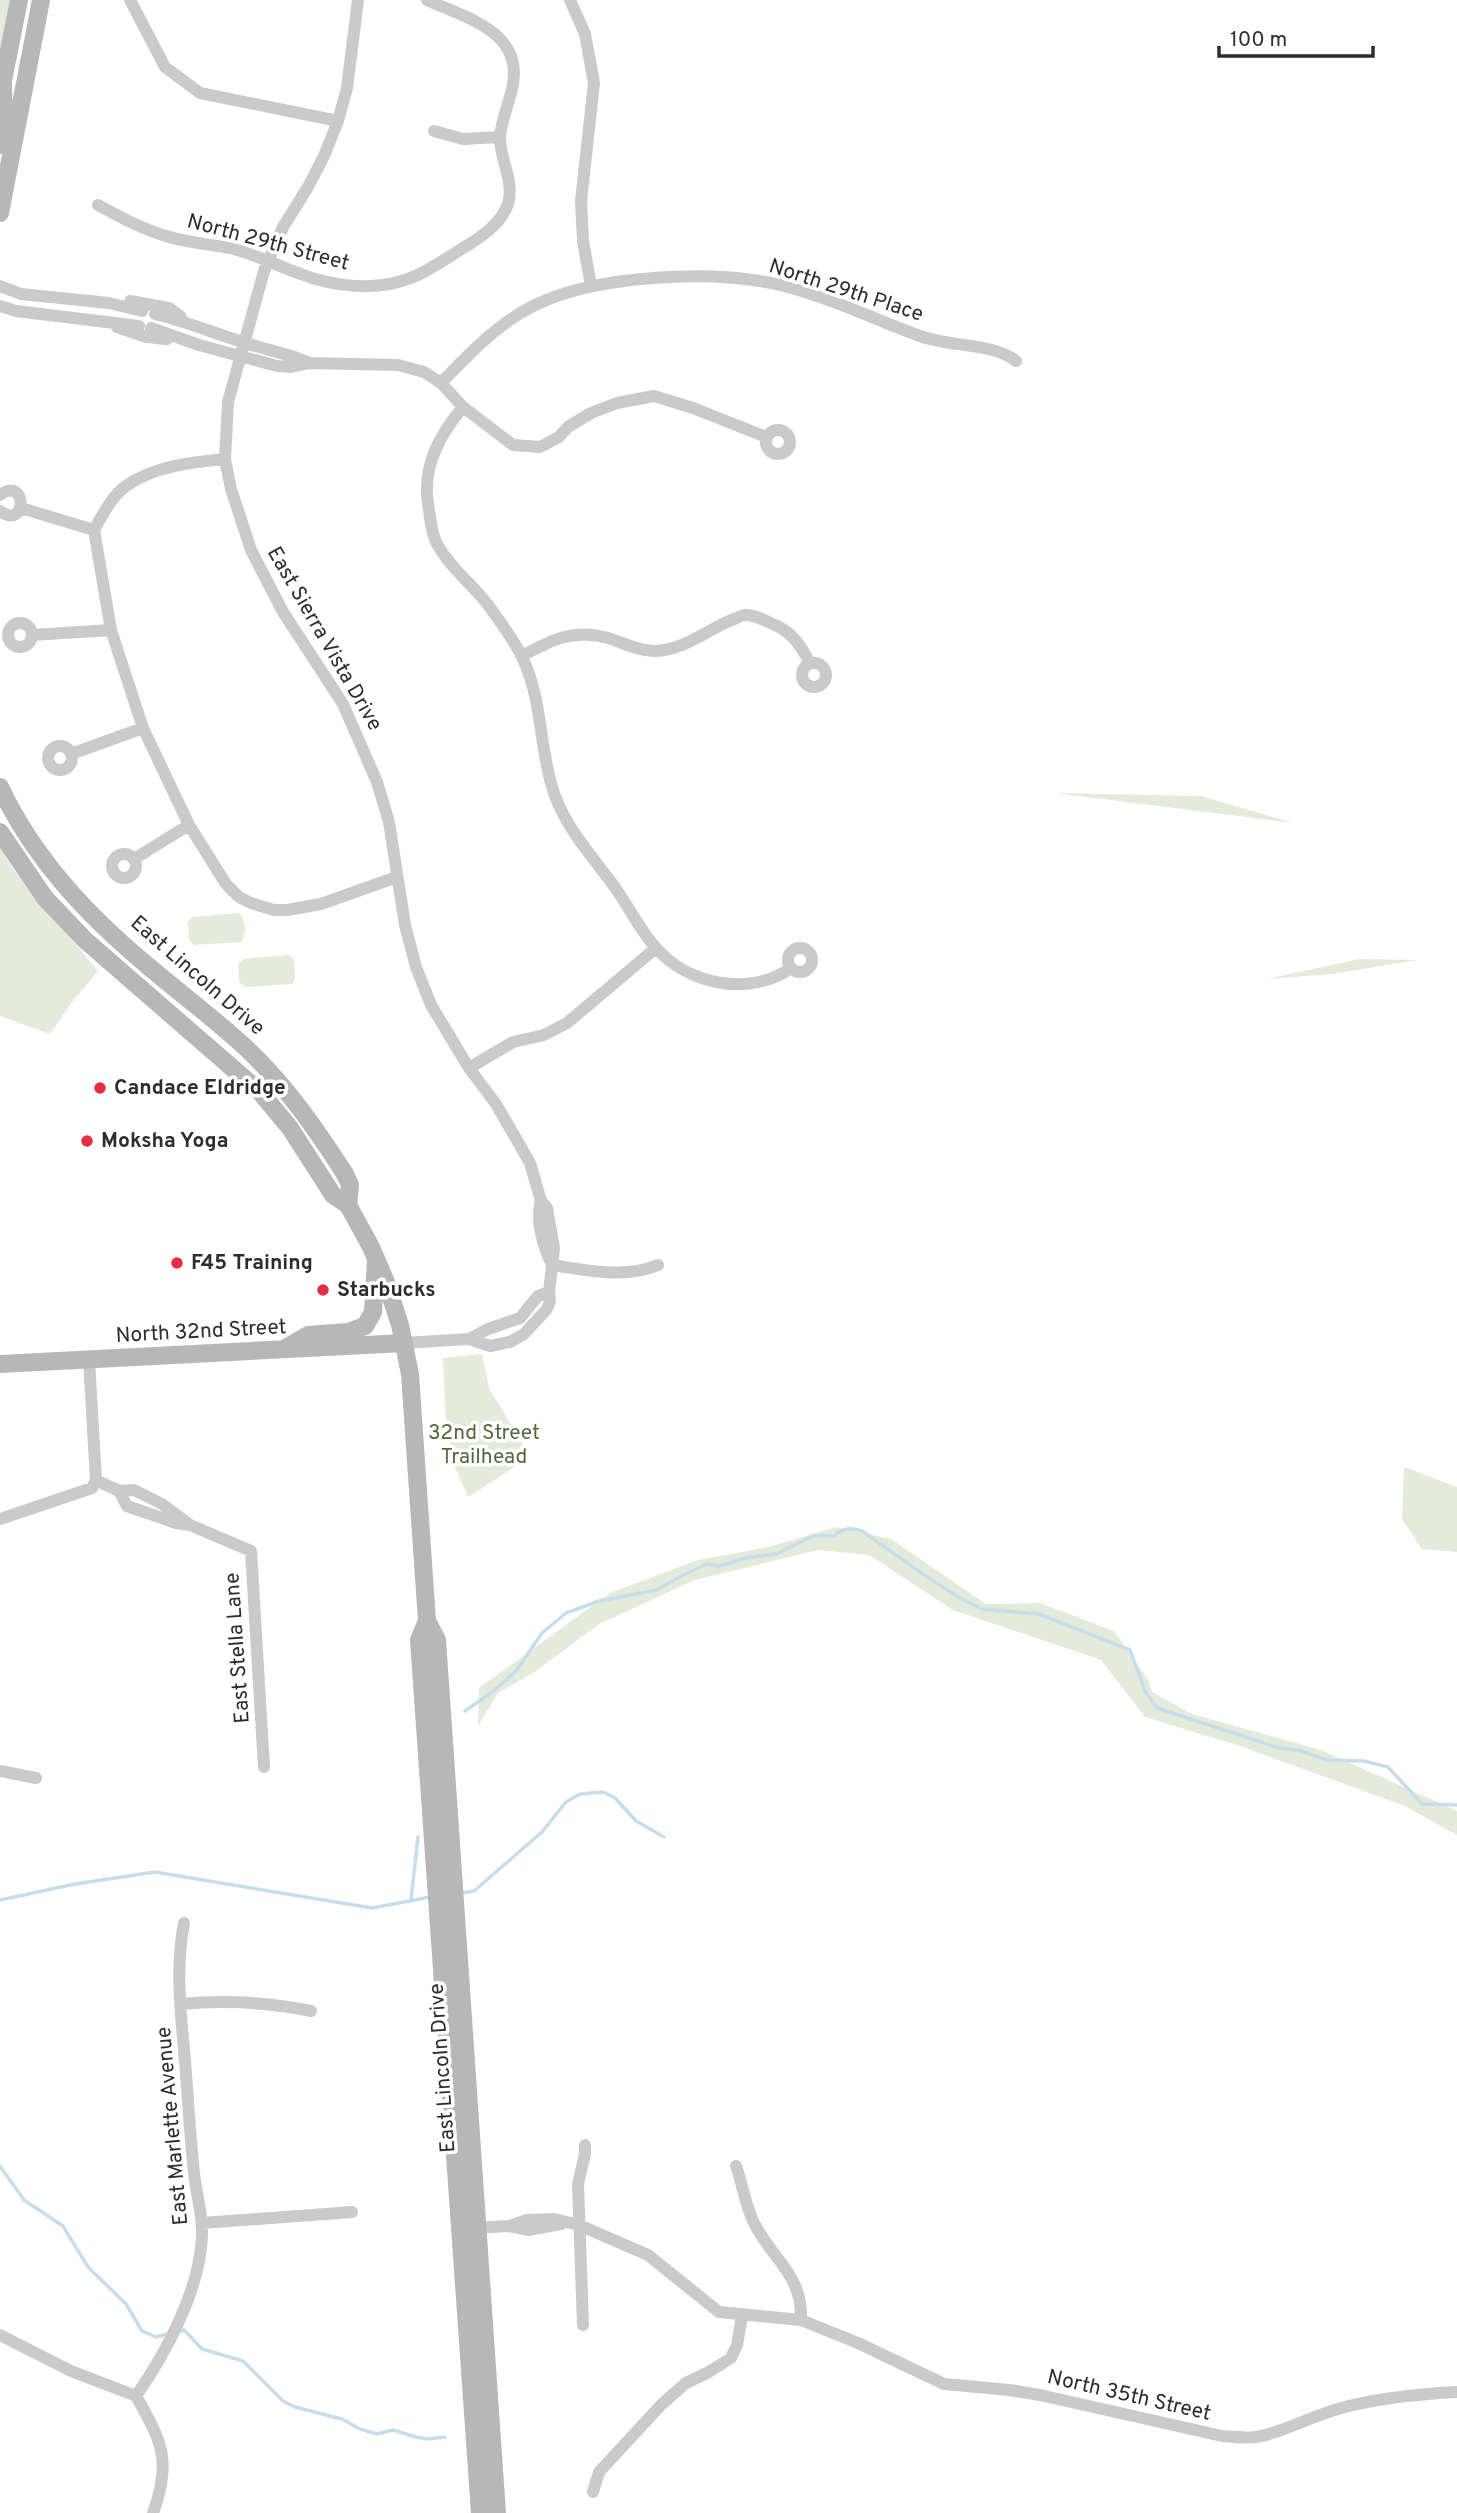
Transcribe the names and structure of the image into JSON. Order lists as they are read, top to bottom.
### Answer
{
  "streets": {
    "main road": ["East Lincoln Drive", "North 32nd Street"],
    "street": [
      "North 29th Street",
      "North 29th Place",
      "East Sierra Vista Drive",
      "East Stella Lane",
      "East Marlette Avenue",
      "North 35th Street"
    ]
  },
  "crossings": [
    ["North 29th Street", "East Sierra Vista Drive"],
    ["East Lincoln Drive", "North 32nd Street"],
    ["East Lincoln Drive", "North 35th Street"]
  ],
  "parks": ["32nd Street Trailhead"],
  "places": [
    "Candace Eldridge",
    "Moksha Yoga",
    "F45 Training",
    "Starbucks"
  ],
  "scale_bar": "100 m"
}
